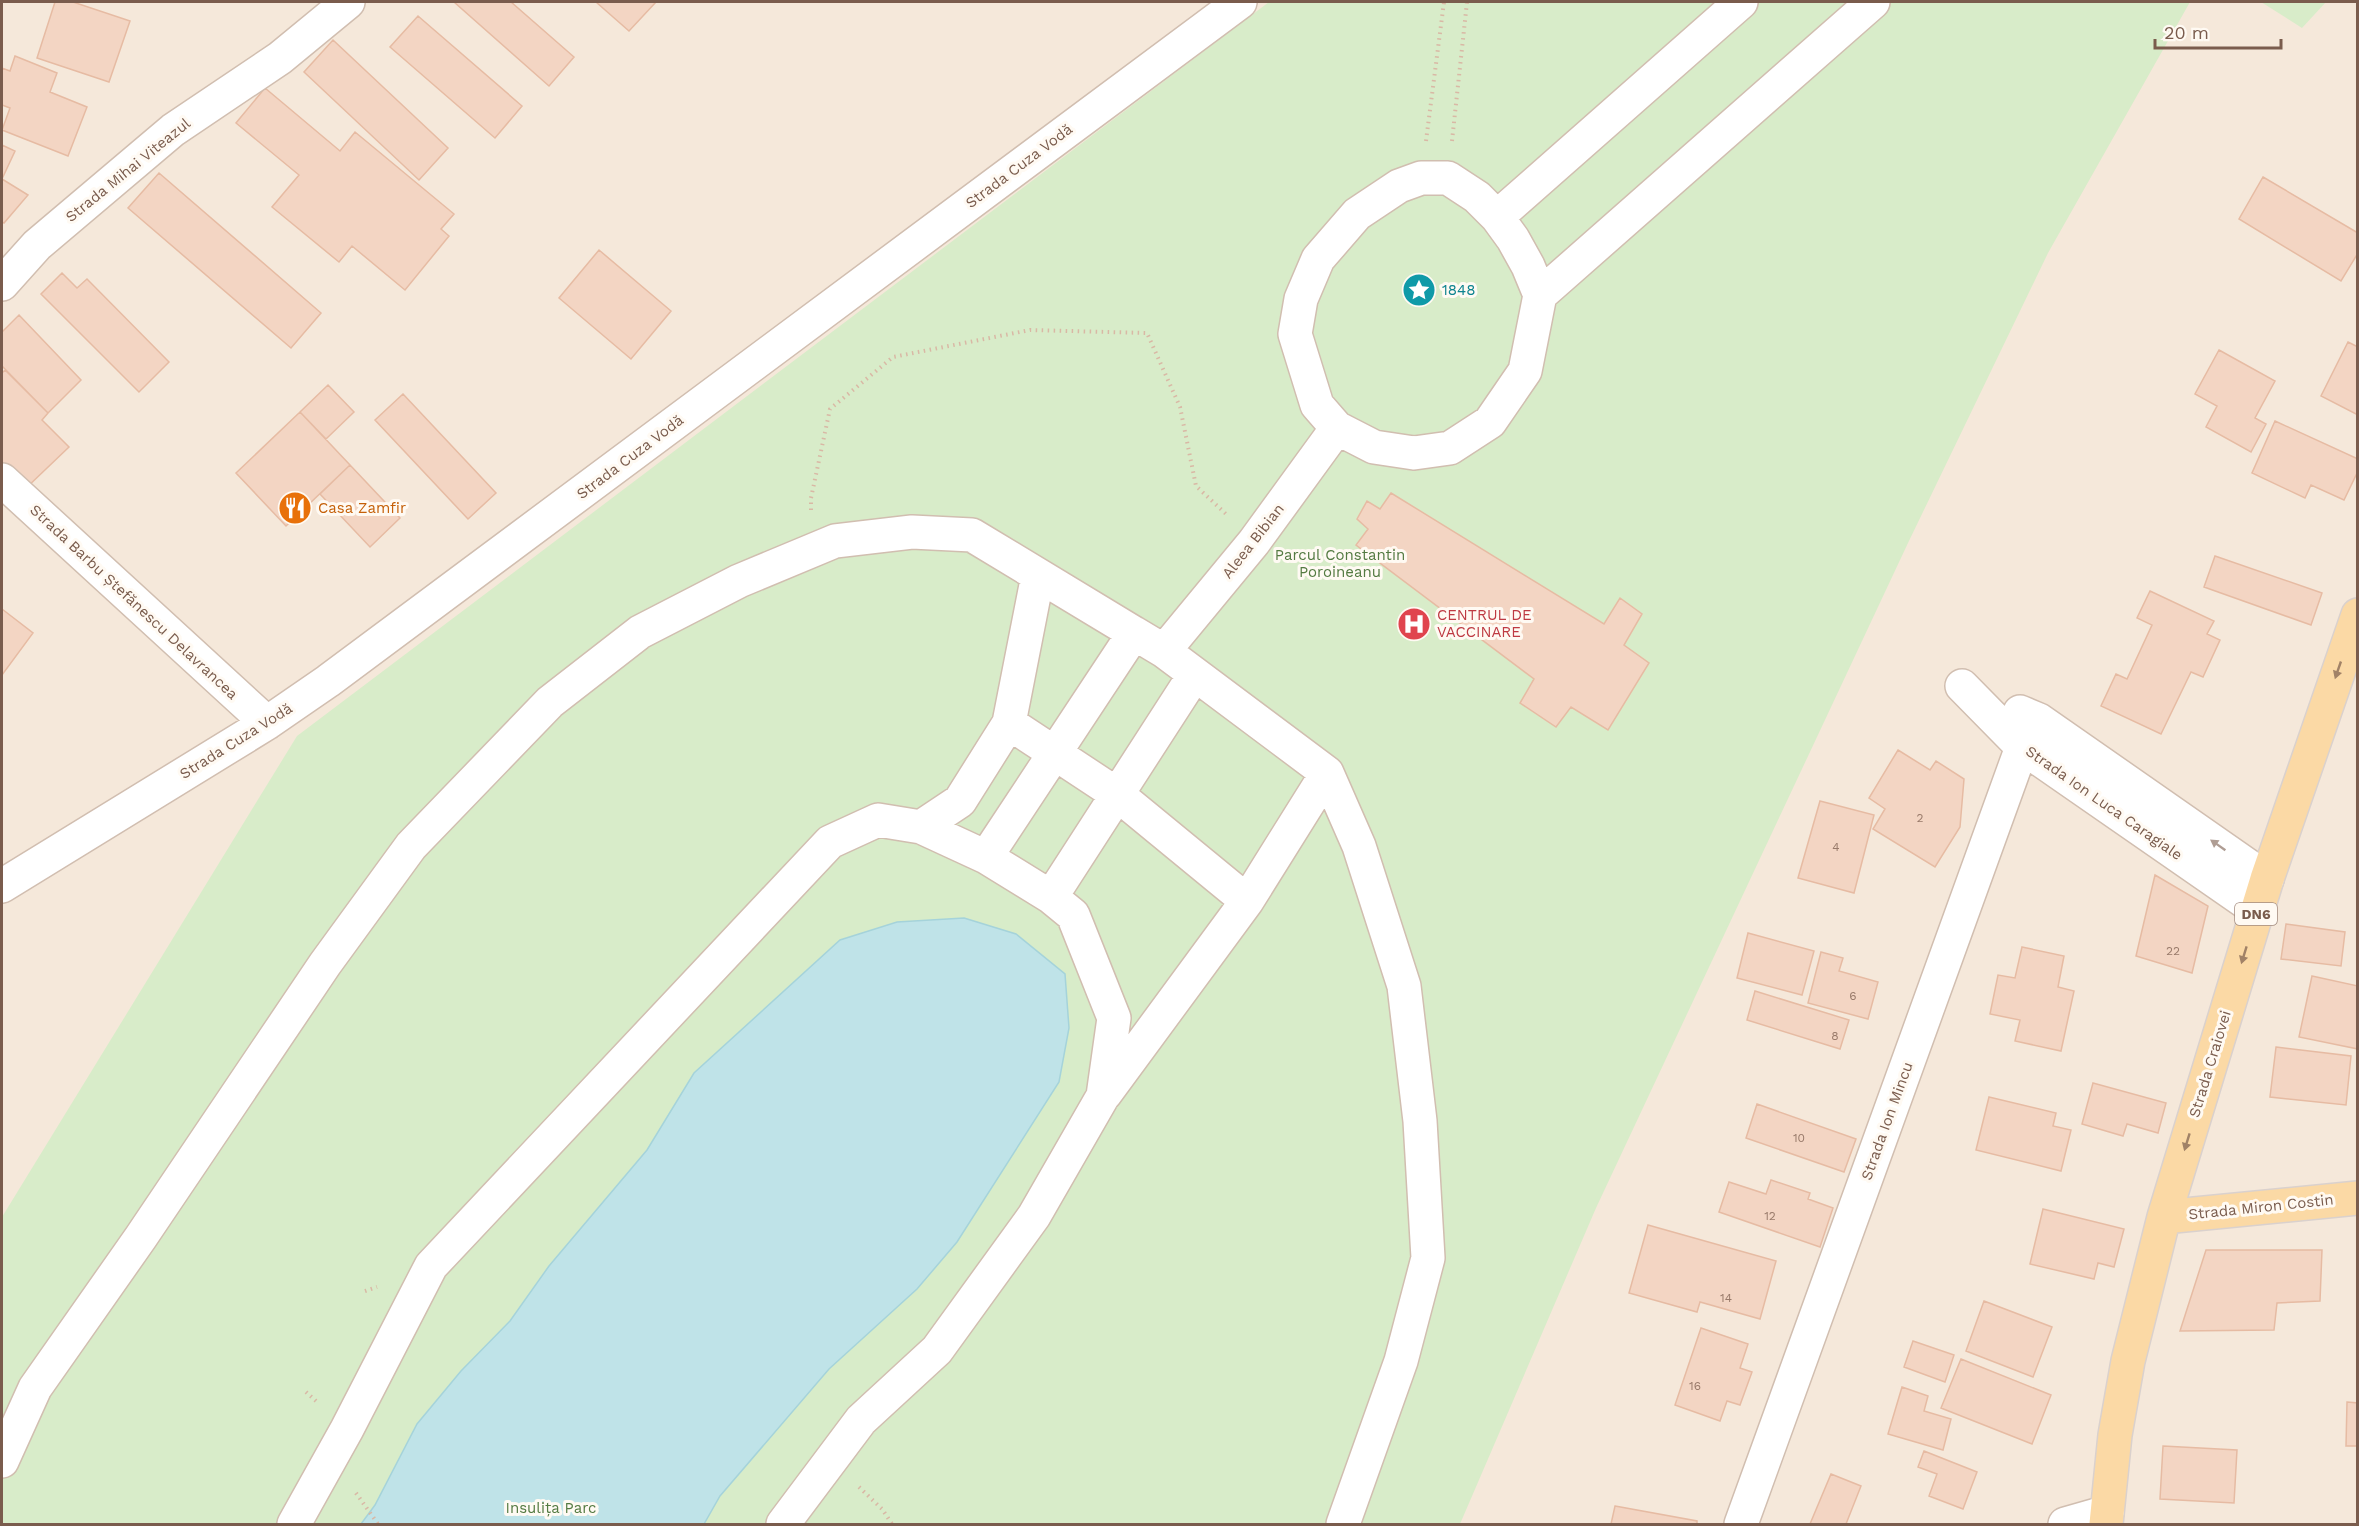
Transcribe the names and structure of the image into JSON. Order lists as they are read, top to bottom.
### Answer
{
  "streets": {
    "main road": ["DN6", "Strada Craiovei", "Strada Miron Costin"],
    "street": [
      "Strada Cuza Vodă",
      "Strada Mihai Viteazul",
      "Aleea Bibian",
      "Strada Barbu Ștefănescu Delavrancea",
      "Strada Ion Luca Caragiale",
      "Strada Ion Mincu"
    ]
  },
  "crossings": [
    ["Strada Cuza Vodă", "Strada Barbu Ștefănescu Delavrancea"],
    ["Strada Ion Luca Caragiale", "Strada Craiovei"],
    ["Strada Ion Luca Caragiale", "Strada Ion Mincu"],
    ["Strada Craiovei", "Strada Miron Costin"]
  ],
  "one_way": ["Strada Craiovei"],
  "parks": ["Parcul Constantin Poroineanu", "Insulița Parc"],
  "places": {
    "place": ["1848"],
    "restaurant": ["Casa Zamfir"],
    "hospital": ["CENTRUL DE VACCINARE"]
  },
  "house_numbers": [
    "2",
    "4",
    "22",
    "6",
    "8",
    "10",
    "12",
    "14",
    "16"
  ],
  "scale_bar": "20 m"
}
